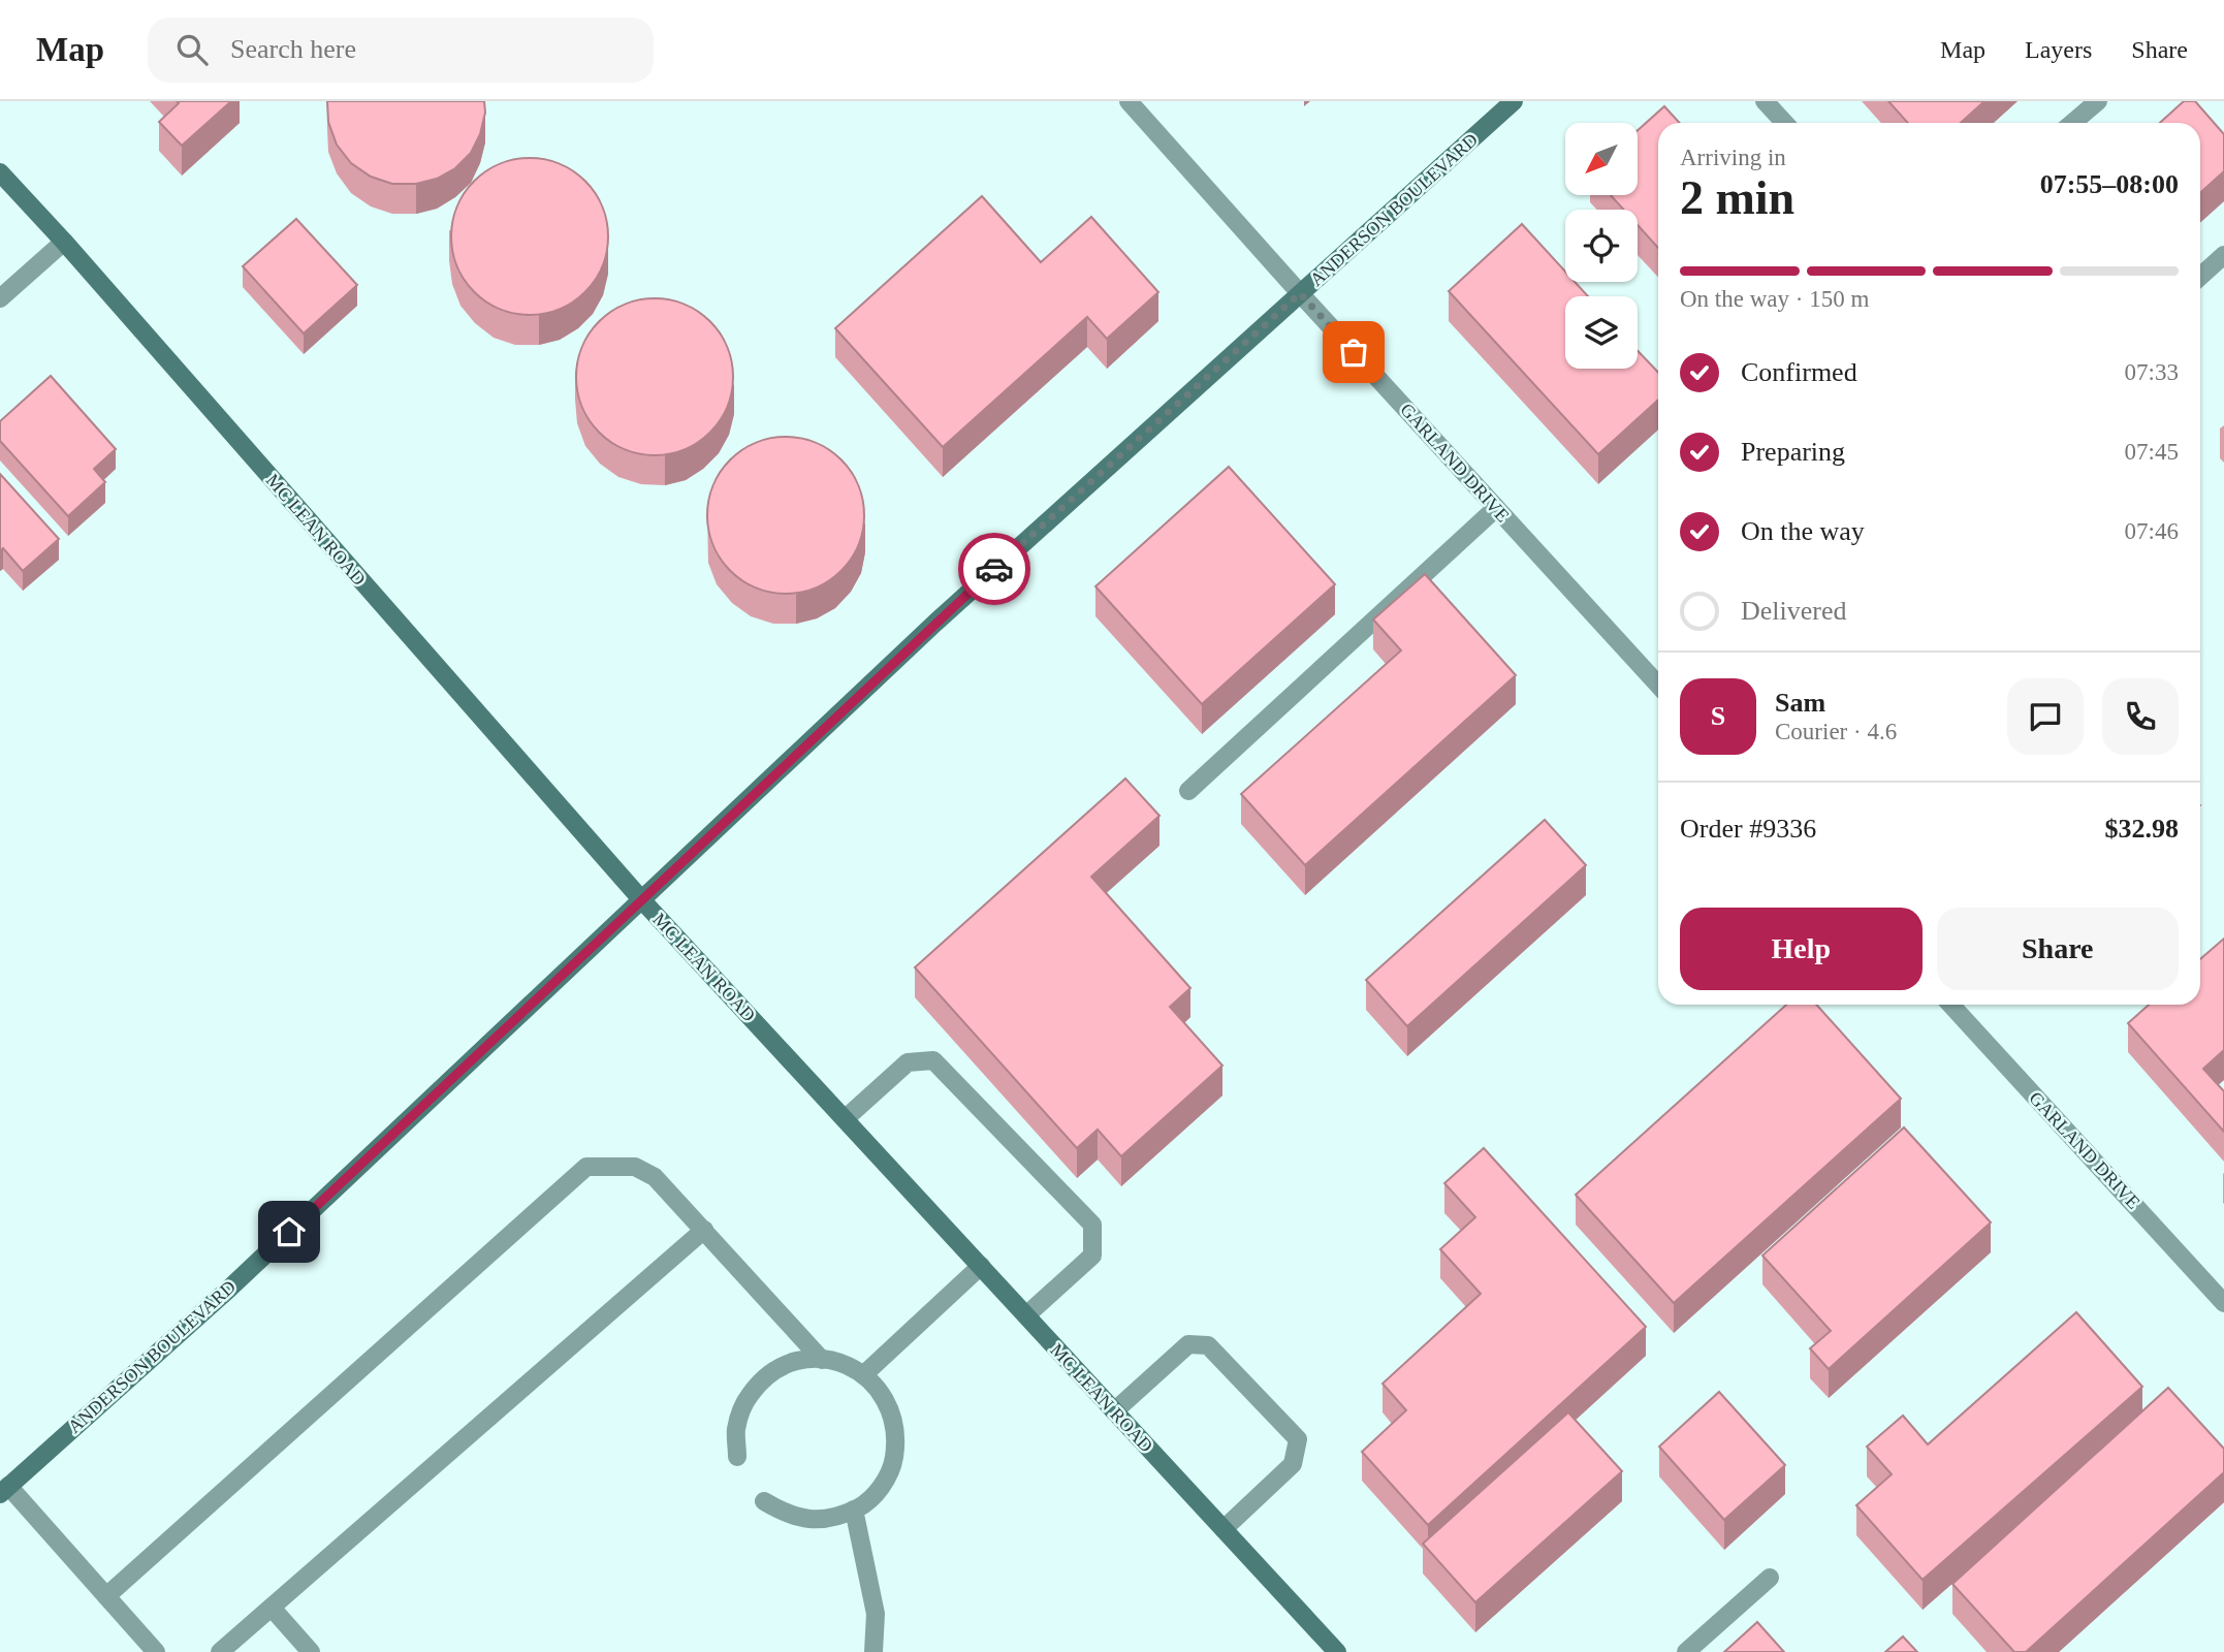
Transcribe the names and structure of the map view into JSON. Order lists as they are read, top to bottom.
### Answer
{
  "streets": {
    "street": ["ANDERSON BOULEVARD", "GARLAND DRIVE", "MC LEAN ROAD"]
  },
  "crossings": [
    ["ANDERSON BOULEVARD", "GARLAND DRIVE"],
    ["ANDERSON BOULEVARD", "MC LEAN ROAD"]
  ],
  "north": "bottom left",
  "page": {
    "header": "Map",
    "search": "Search here",
    "nav": ["Map", "Layers", "Share"],
    "heading": ["2 min", "Arriving in", "07:55–08:00"],
    "panel": [
      "Sam",
      "Courier · 4.6",
      "Order #9336",
      "$32.98"
    ],
    "bar": "On the way · 150 m",
    "list": [
      ["Confirmed", "07:33"],
      ["Preparing", "07:45"],
      ["On the way", "07:46"],
      "Delivered"
    ],
    "round": "S",
    "buttons": ["Help", "Share"]
  }
}
